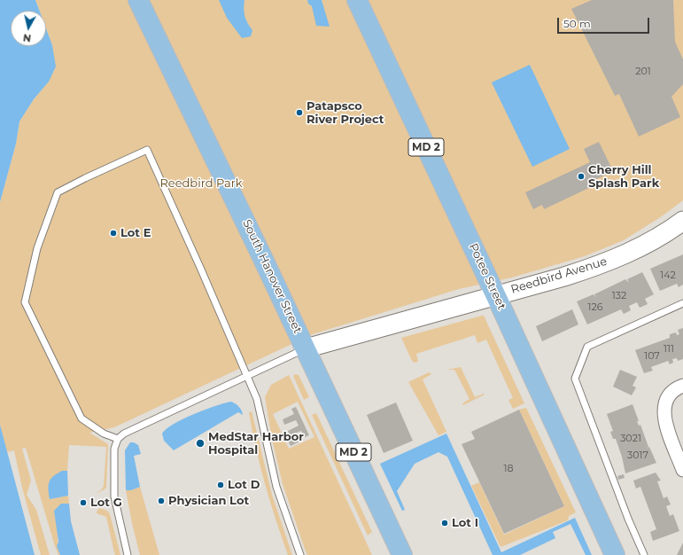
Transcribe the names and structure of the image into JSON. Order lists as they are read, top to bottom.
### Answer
{
  "streets": {
    "main road": ["MD 2", "South Hanover Street", "Potee Street"],
    "street": ["Reedbird Avenue"]
  },
  "crossings": [
    ["Reedbird Avenue", "South Hanover Street"],
    ["Reedbird Avenue", "Potee Street"]
  ],
  "parks": ["Reedbird Park"],
  "places": [
    "Patapsco River Project",
    "Cherry Hill Splash Park",
    "Lot E",
    "MedStar Harbor Hospital",
    "Lot D",
    "Physician Lot",
    "Lot G",
    "Lot I"
  ],
  "house_numbers": [
    "201",
    "142",
    "132",
    "126",
    "111",
    "107",
    "3021",
    "3017",
    "18"
  ],
  "scale_bar": "50 m",
  "north": "bottom"
}
